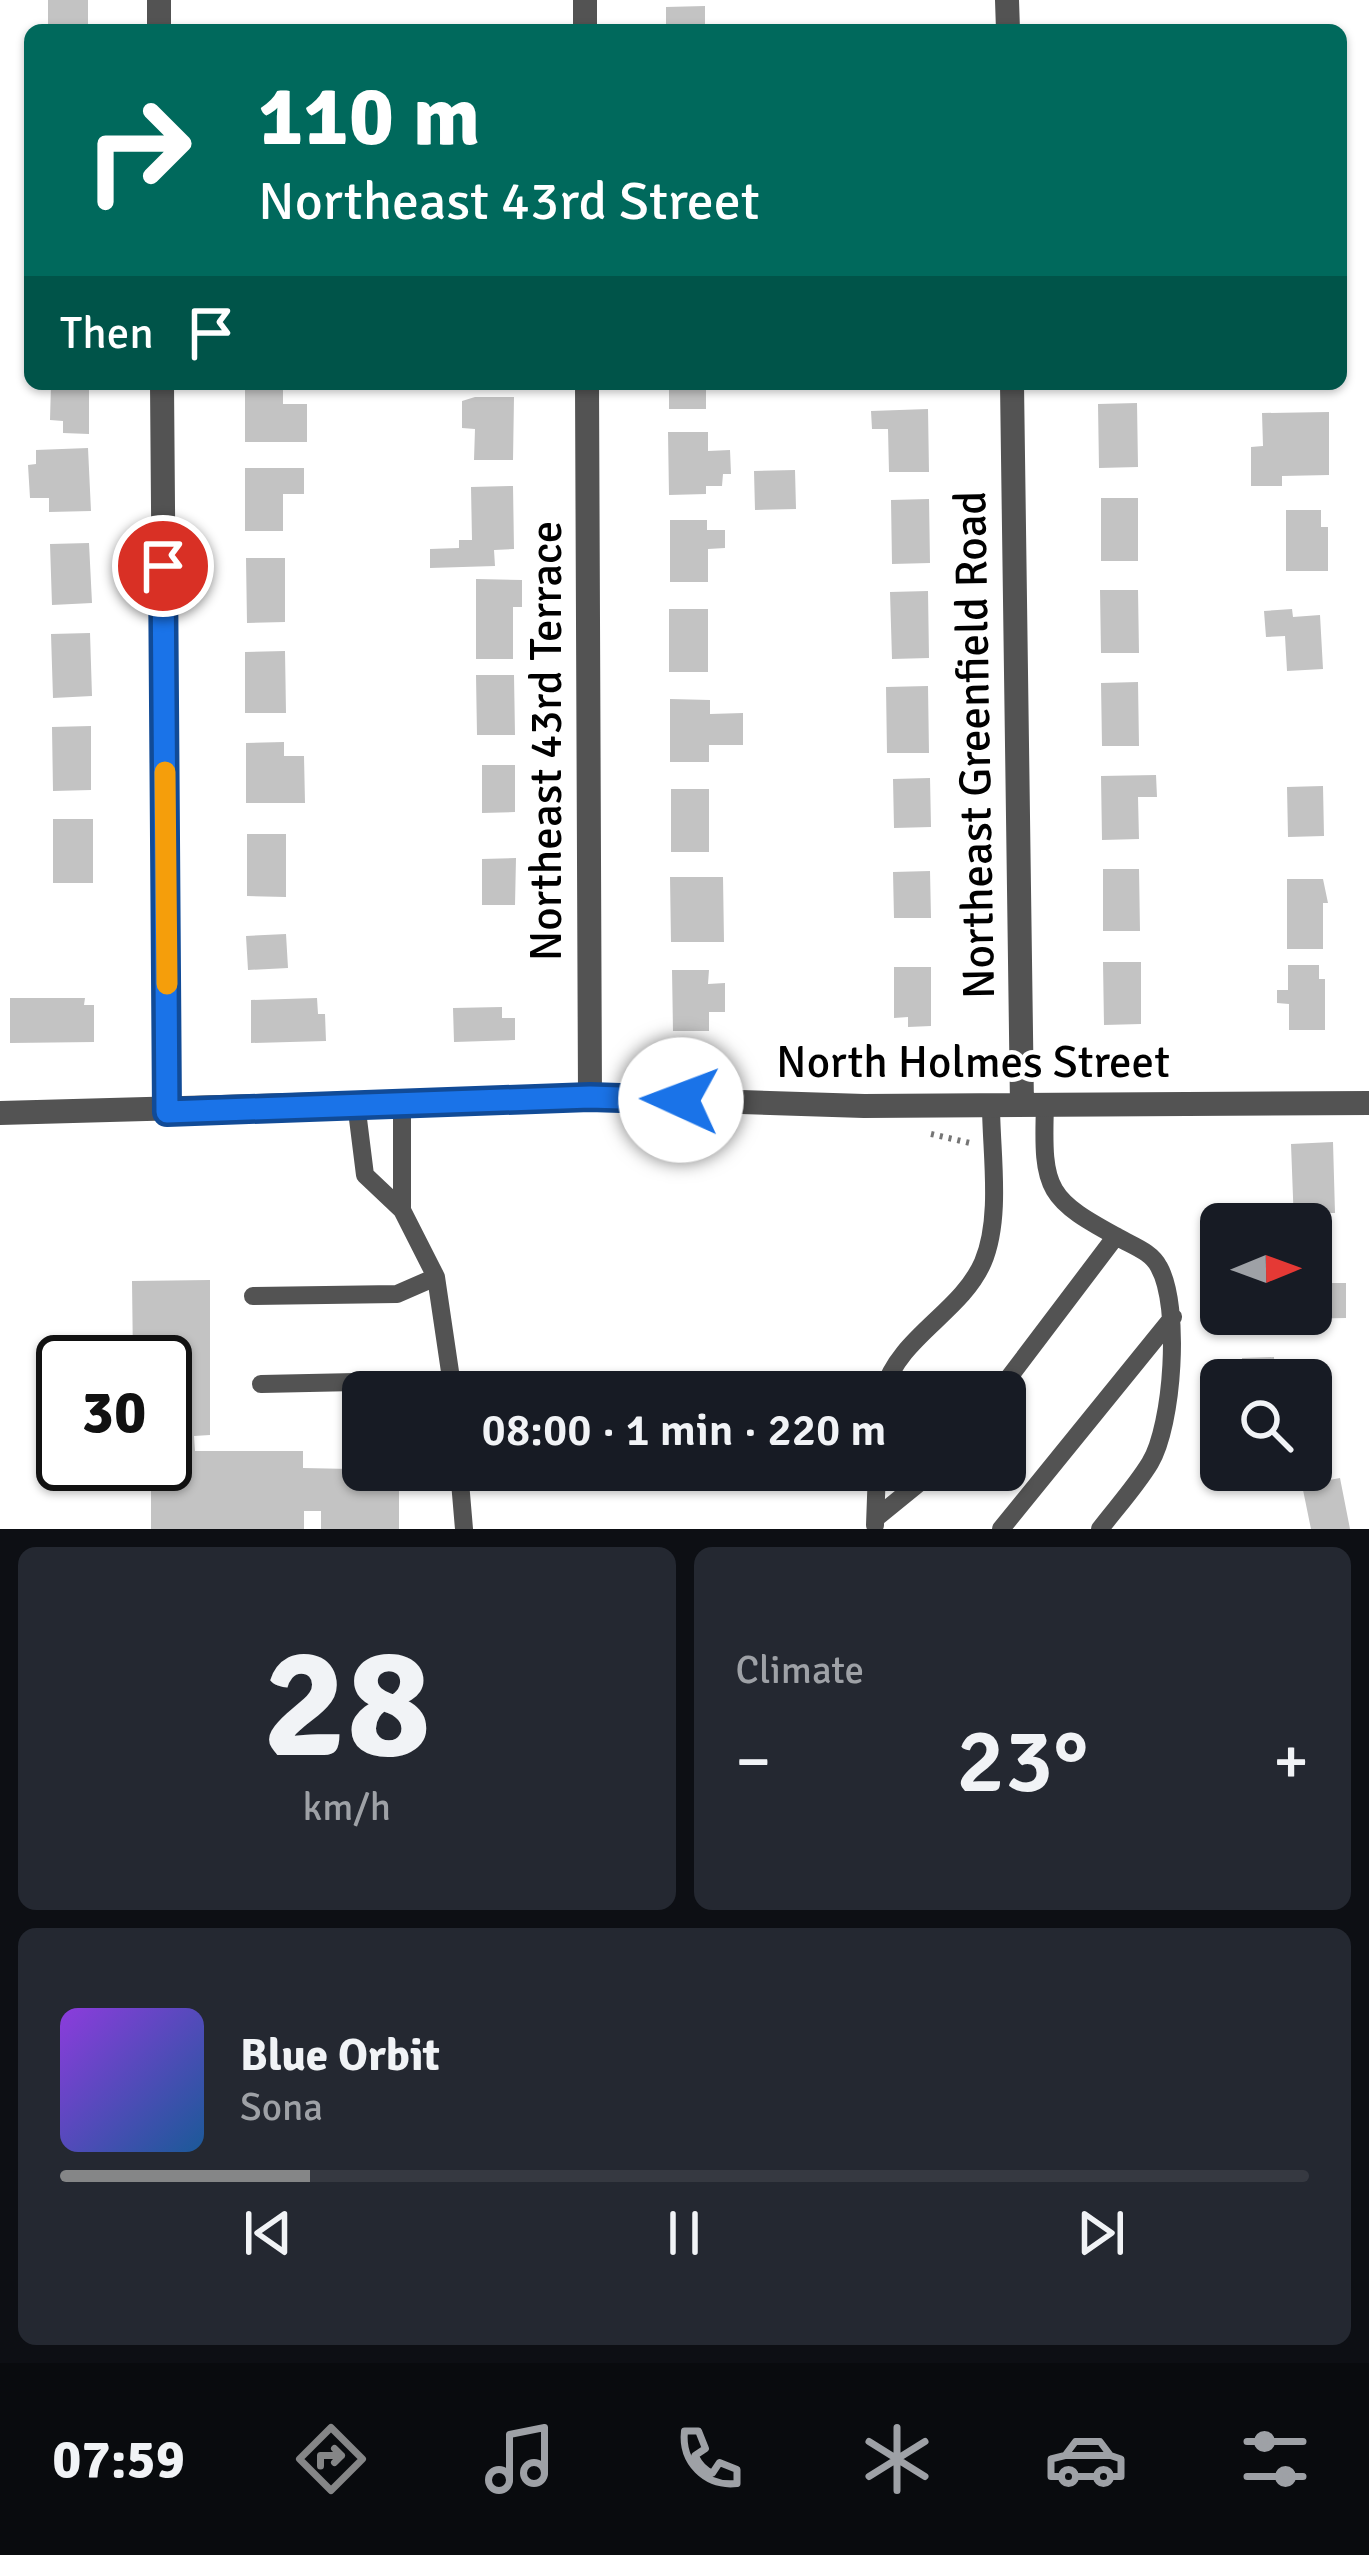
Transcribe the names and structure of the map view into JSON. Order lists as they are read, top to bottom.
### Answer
{
  "streets": {
    "street": ["Northeast 43rd Terrace", "Northeast Greenfield Road", "North Holmes Street"]
  },
  "crossings": [
    ["Northeast 43rd Terrace", "North Holmes Street"],
    ["Northeast Greenfield Road", "North Holmes Street"]
  ],
  "north": "right",
  "page": {
    "turn": ["110 m", "Northeast 43rd Street"],
    "then": "Then",
    "limit": "30",
    "trip": "08:00 · 1 min · 220 m",
    "tile": [
      ["28", "km/h"],
      "Climate"
    ],
    "heat": ["−", "23°", "+"],
    "song": ["Blue Orbit", "Sona"],
    "tabs": "07:59"
  }
}
